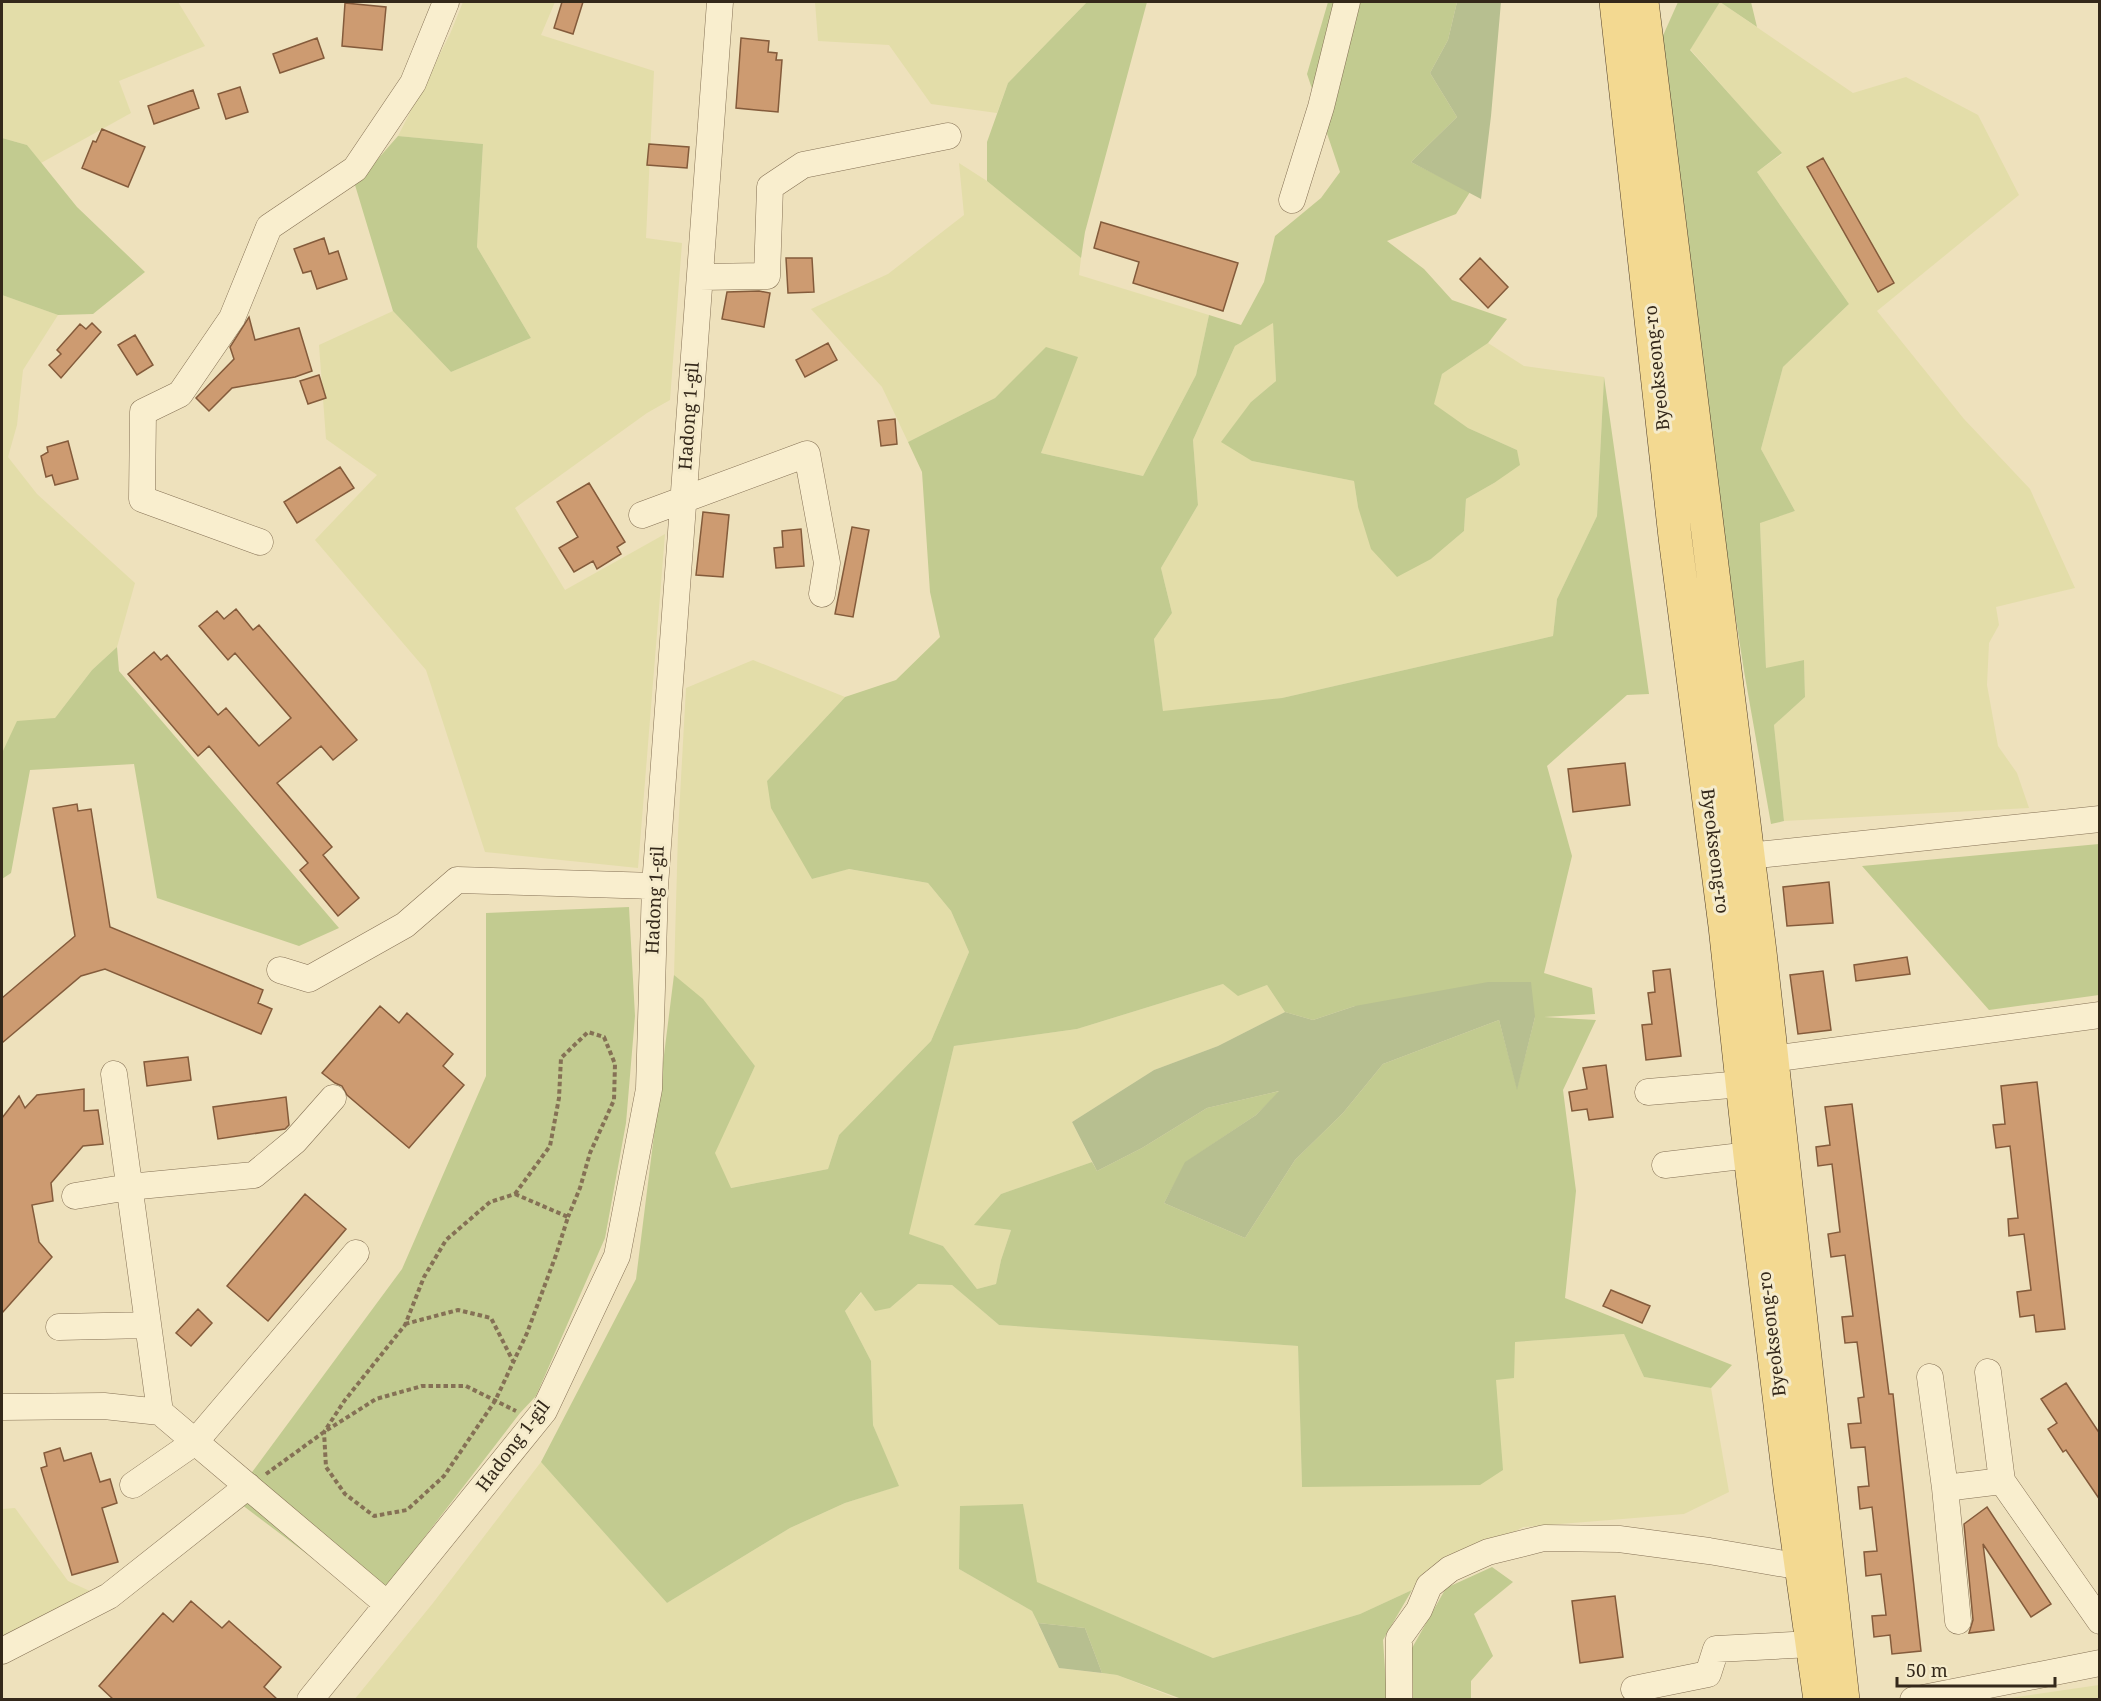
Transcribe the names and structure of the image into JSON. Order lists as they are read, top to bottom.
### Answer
{
  "streets": {
    "main road": ["Byeokseong-ro"],
    "street": ["Hadong 1-gil"]
  },
  "scale_bar": "50 m"
}
